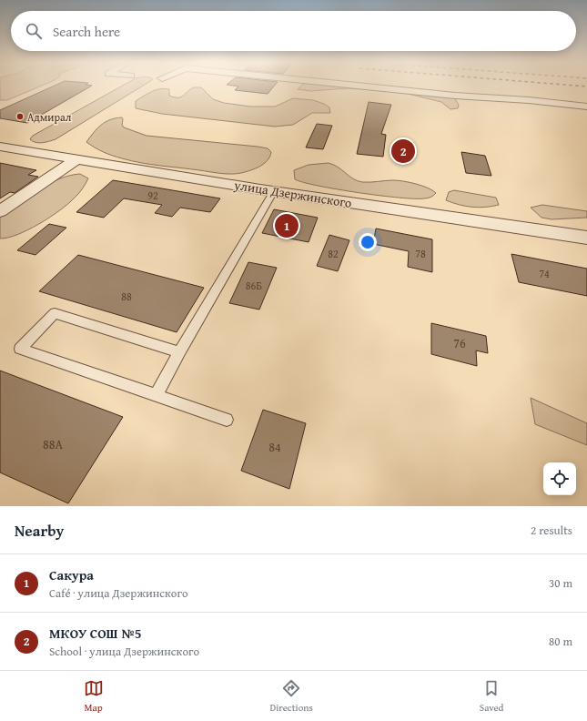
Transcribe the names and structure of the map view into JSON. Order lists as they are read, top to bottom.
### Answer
{
  "streets": {
    "street": ["улица Дзержинского"]
  },
  "places": ["Адмирал"],
  "house_numbers": [
    "92",
    "82",
    "78",
    "74",
    "86Б",
    "88",
    "76",
    "88А",
    "84"
  ],
  "page": {
    "search": "Search here",
    "pins": ["2", "1"],
    "heading": ["Nearby", "2 results"],
    "list": [
      {
        "mark": "1",
        "name": "Сакура",
        "note": "Café · улица Дзержинского",
        "value": "30 m"
      },
      {
        "mark": "2",
        "name": "МКОУ СОШ №5",
        "note": "School · улица Дзержинского",
        "value": "80 m"
      }
    ],
    "nav": ["Map", "Directions", "Saved"]
  }
}
